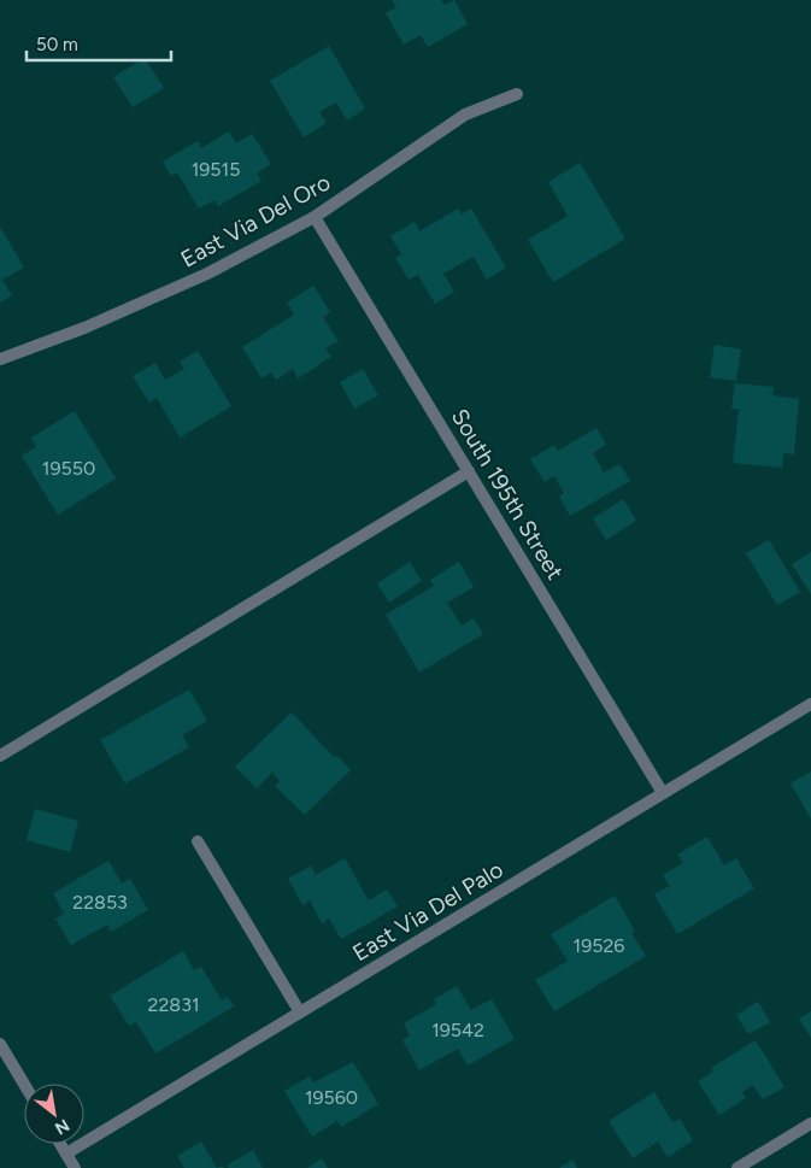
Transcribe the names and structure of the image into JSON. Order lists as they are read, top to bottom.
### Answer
{
  "streets": {
    "street": ["East Via Del Oro", "South 195th Street", "East Via Del Palo"]
  },
  "crossings": [
    ["East Via Del Oro", "South 195th Street"],
    ["South 195th Street", "East Via Del Palo"]
  ],
  "house_numbers": [
    "19515",
    "19550",
    "22853",
    "19526",
    "22831",
    "19542",
    "19560"
  ],
  "scale_bar": "50 m",
  "north": "bottom right"
}
